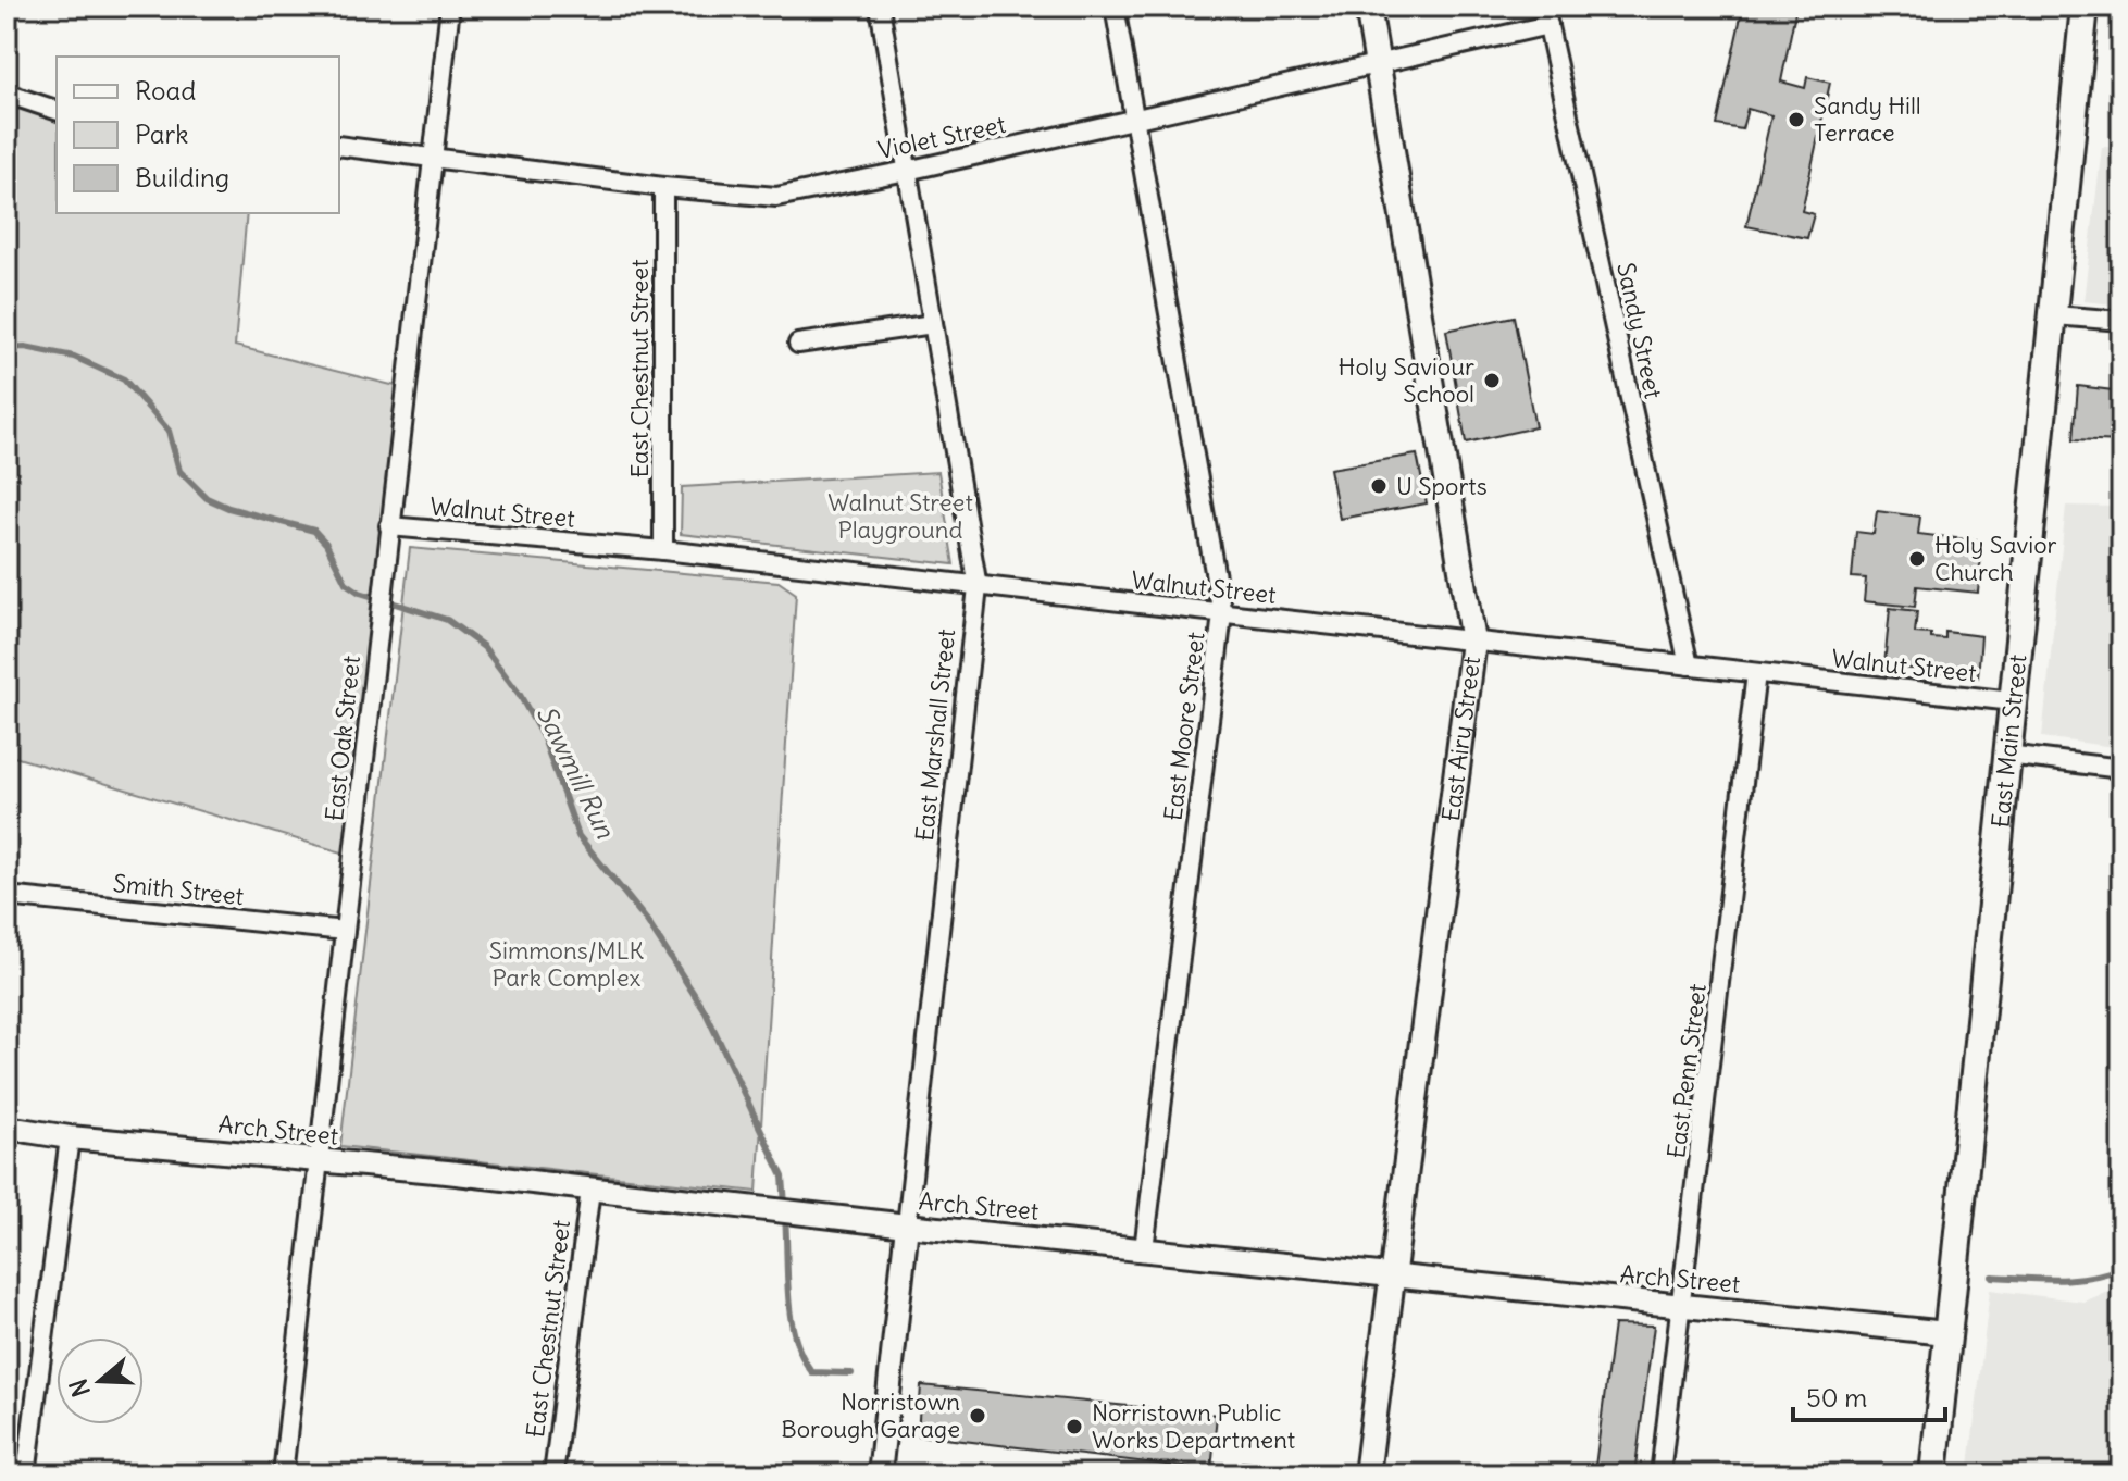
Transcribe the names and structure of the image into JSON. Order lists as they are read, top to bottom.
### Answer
{
  "streets": {
    "main road": ["East Airy Street", "East Main Street"],
    "street": [
      "Violet Street",
      "Sandy Street",
      "East Chestnut Street",
      "Walnut Street",
      "East Moore Street",
      "East Marshall Street",
      "East Oak Street",
      "Smith Street",
      "East Penn Street",
      "Arch Street"
    ]
  },
  "crossings": [
    ["Violet Street", "Sandy Street"],
    ["Violet Street", "East Chestnut Street"],
    ["Violet Street", "East Moore Street"],
    ["Violet Street", "East Marshall Street"],
    ["Violet Street", "East Oak Street"],
    ["Violet Street", "East Airy Street"],
    ["Sandy Street", "Walnut Street"],
    ["East Chestnut Street", "Walnut Street"],
    ["East Chestnut Street", "Arch Street"],
    ["Walnut Street", "East Moore Street"],
    ["Walnut Street", "East Marshall Street"],
    ["Walnut Street", "East Oak Street"],
    ["Walnut Street", "East Airy Street"],
    ["Walnut Street", "East Main Street"],
    ["Walnut Street", "East Penn Street"],
    ["East Moore Street", "Arch Street"],
    ["East Marshall Street", "Arch Street"],
    ["East Oak Street", "Smith Street"],
    ["East Oak Street", "Arch Street"],
    ["East Airy Street", "Arch Street"],
    ["East Main Street", "Arch Street"],
    ["East Penn Street", "Arch Street"]
  ],
  "water": ["Sawmill Run"],
  "parks": ["Walnut Street Playground", "Simmons/MLK Park Complex"],
  "places": [
    "Sandy Hill Terrace",
    "Holy Saviour School",
    "U Sports",
    "Holy Savior Church",
    "Norristown Borough Garage",
    "Norristown Public Works Department"
  ],
  "legend": ["Road", "Park", "Building"],
  "scale_bar": "50 m",
  "north": "left"
}
